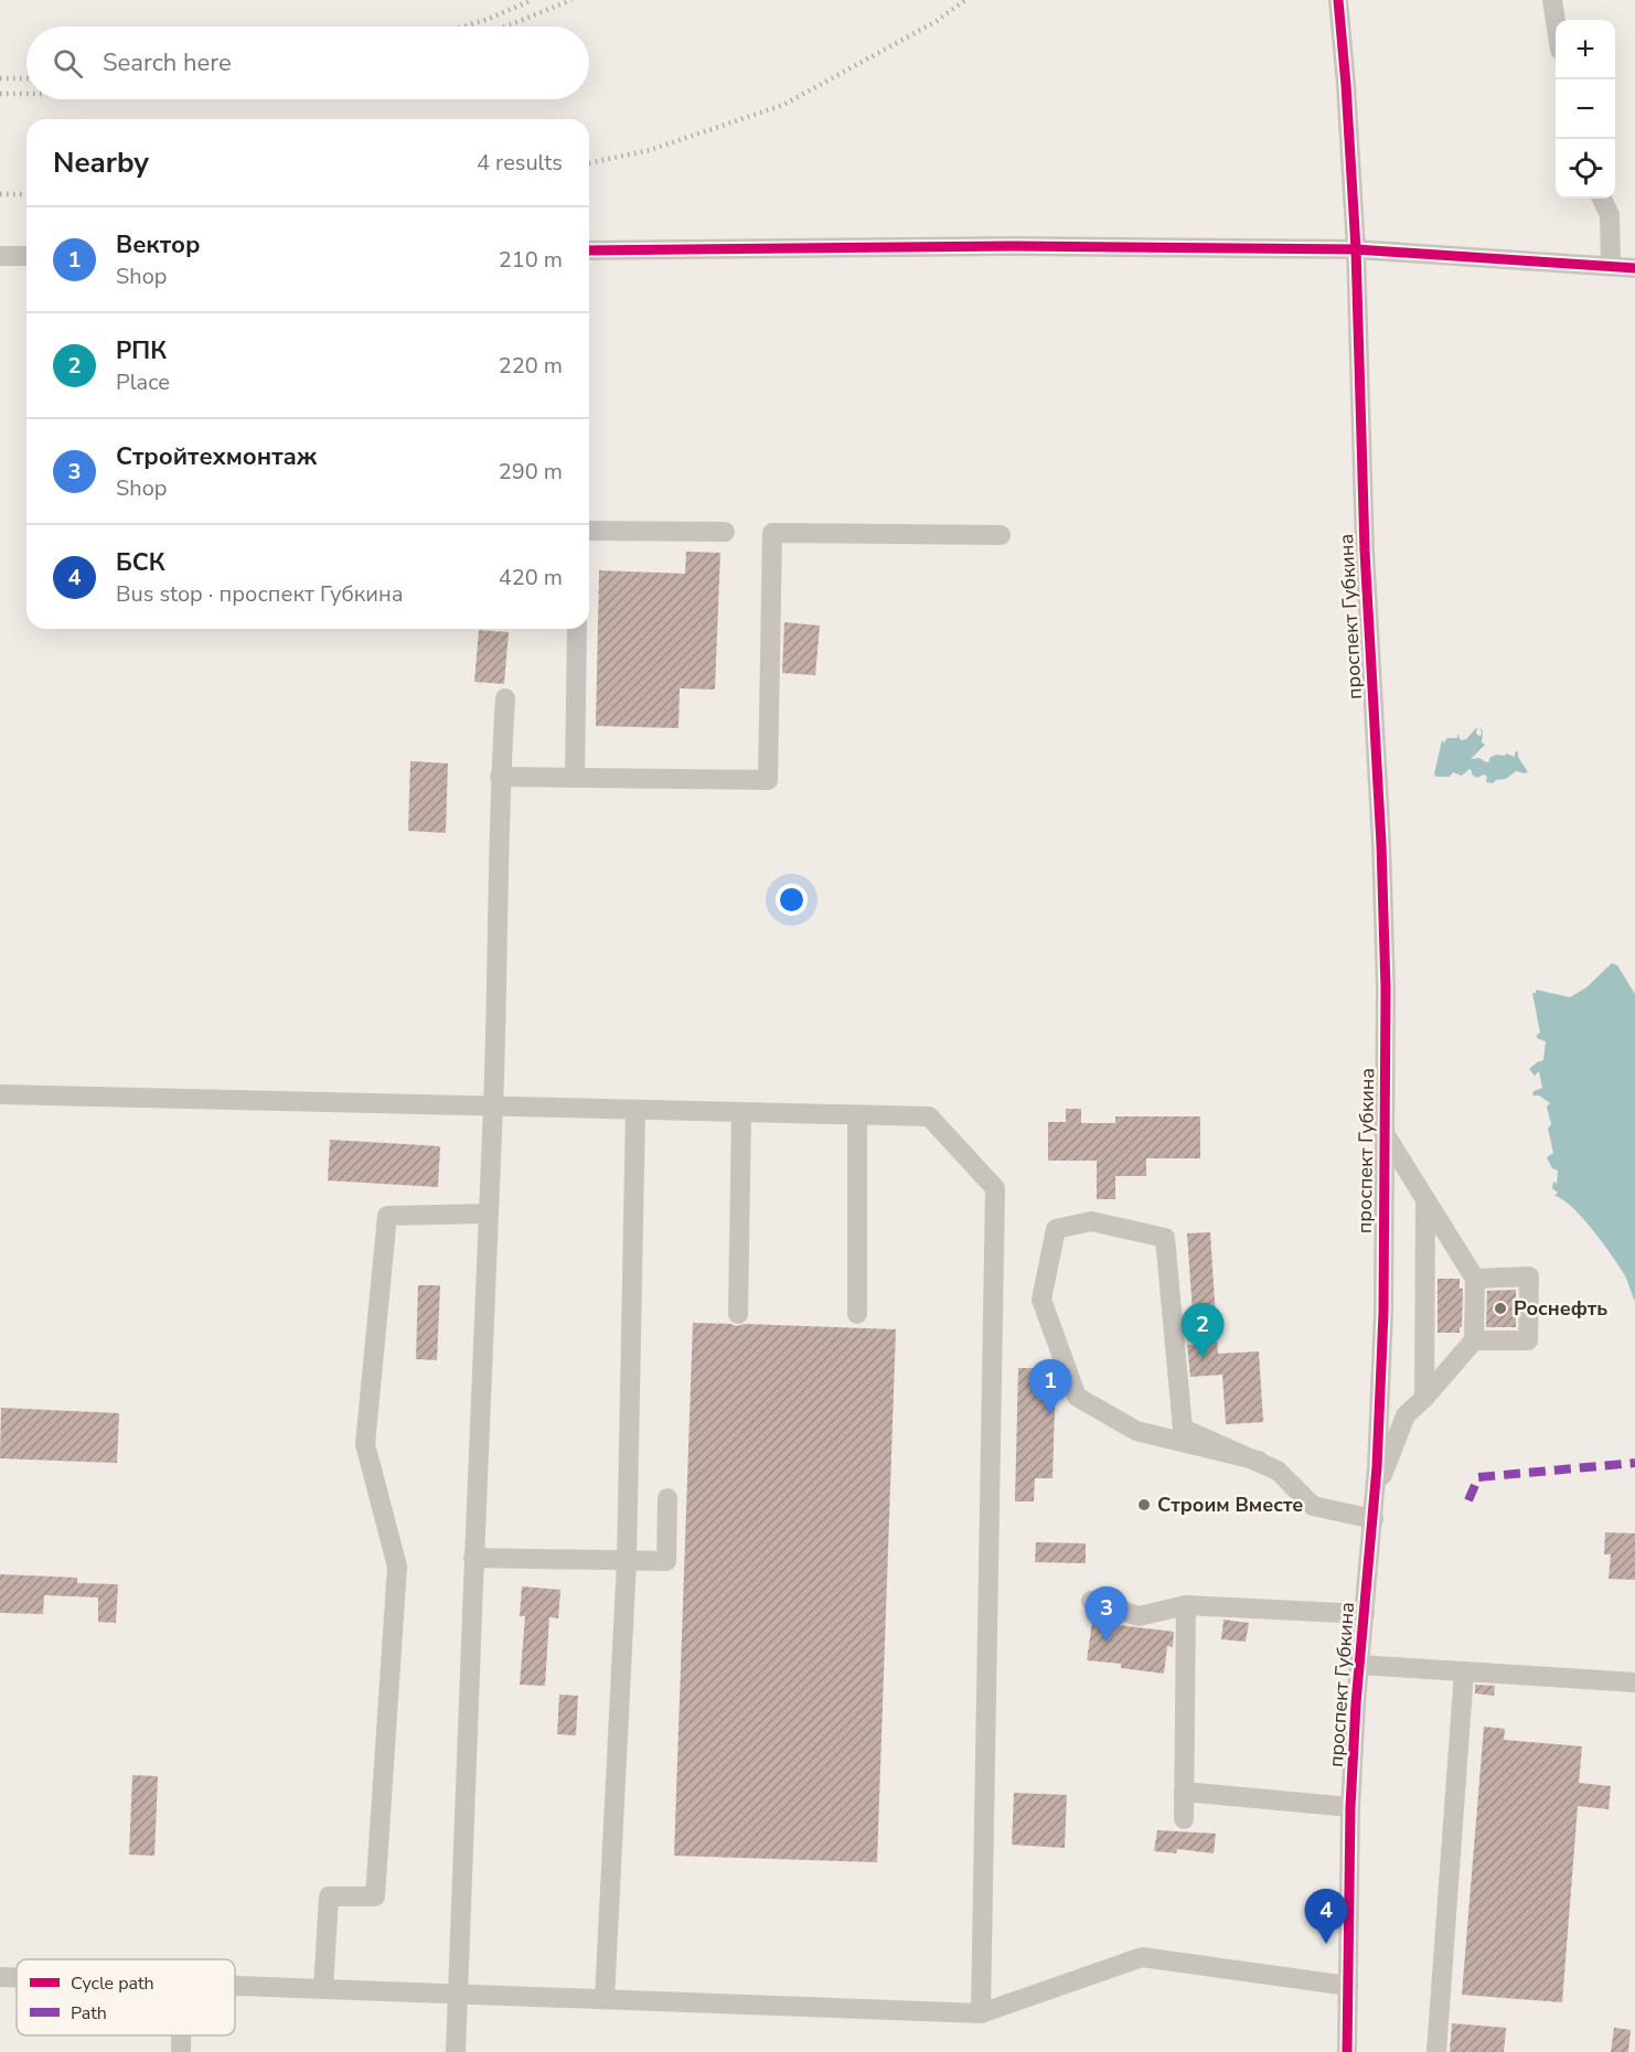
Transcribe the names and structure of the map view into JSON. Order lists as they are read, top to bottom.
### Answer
{
  "streets": {
    "street": ["проспект Губкина"]
  },
  "places": ["Роснефть", "Строим Вместе"],
  "legend": ["Cycle path", "Path"],
  "page": {
    "map_buttons": ["+", "−"],
    "search": "Search here",
    "heading": ["Nearby", "4 results"],
    "list": [
      {
        "mark": "1",
        "name": "Вектор",
        "note": "Shop",
        "value": "210 m"
      },
      {
        "mark": "2",
        "name": "РПК",
        "note": "Place",
        "value": "220 m"
      },
      {
        "mark": "3",
        "name": "Стройтехмонтаж",
        "note": "Shop",
        "value": "290 m"
      },
      {
        "mark": "4",
        "name": "БСК",
        "note": "Bus stop · проспект Губкина",
        "value": "420 m"
      }
    ],
    "pins": [
      "2",
      "1",
      "3",
      "4"
    ]
  }
}
